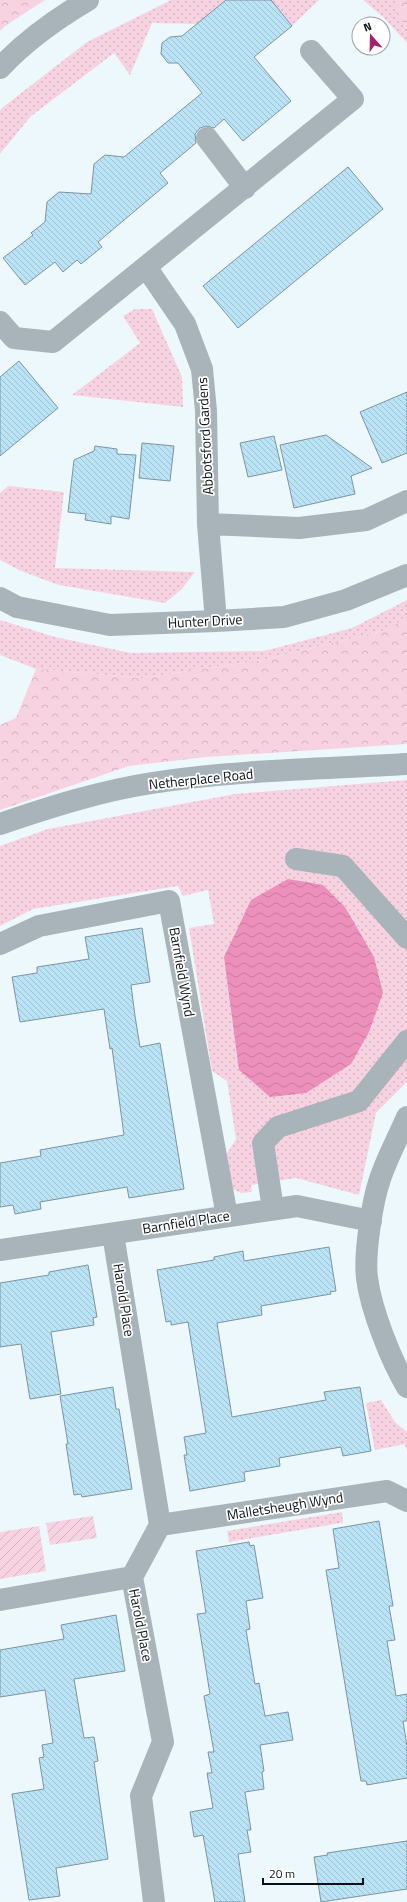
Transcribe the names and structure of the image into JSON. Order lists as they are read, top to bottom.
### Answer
{
  "streets": {
    "street": [
      "Abbotsford Gardens",
      "Hunter Drive",
      "Netherplace Road",
      "Barnfield Wynd",
      "Barnfield Place",
      "Harold Place",
      "Malletsheugh Wynd"
    ]
  },
  "crossings": [
    ["Abbotsford Gardens", "Hunter Drive"],
    ["Barnfield Wynd", "Barnfield Place"],
    ["Barnfield Place", "Harold Place"],
    ["Harold Place", "Malletsheugh Wynd"]
  ],
  "scale_bar": "20 m",
  "north": "top"
}
